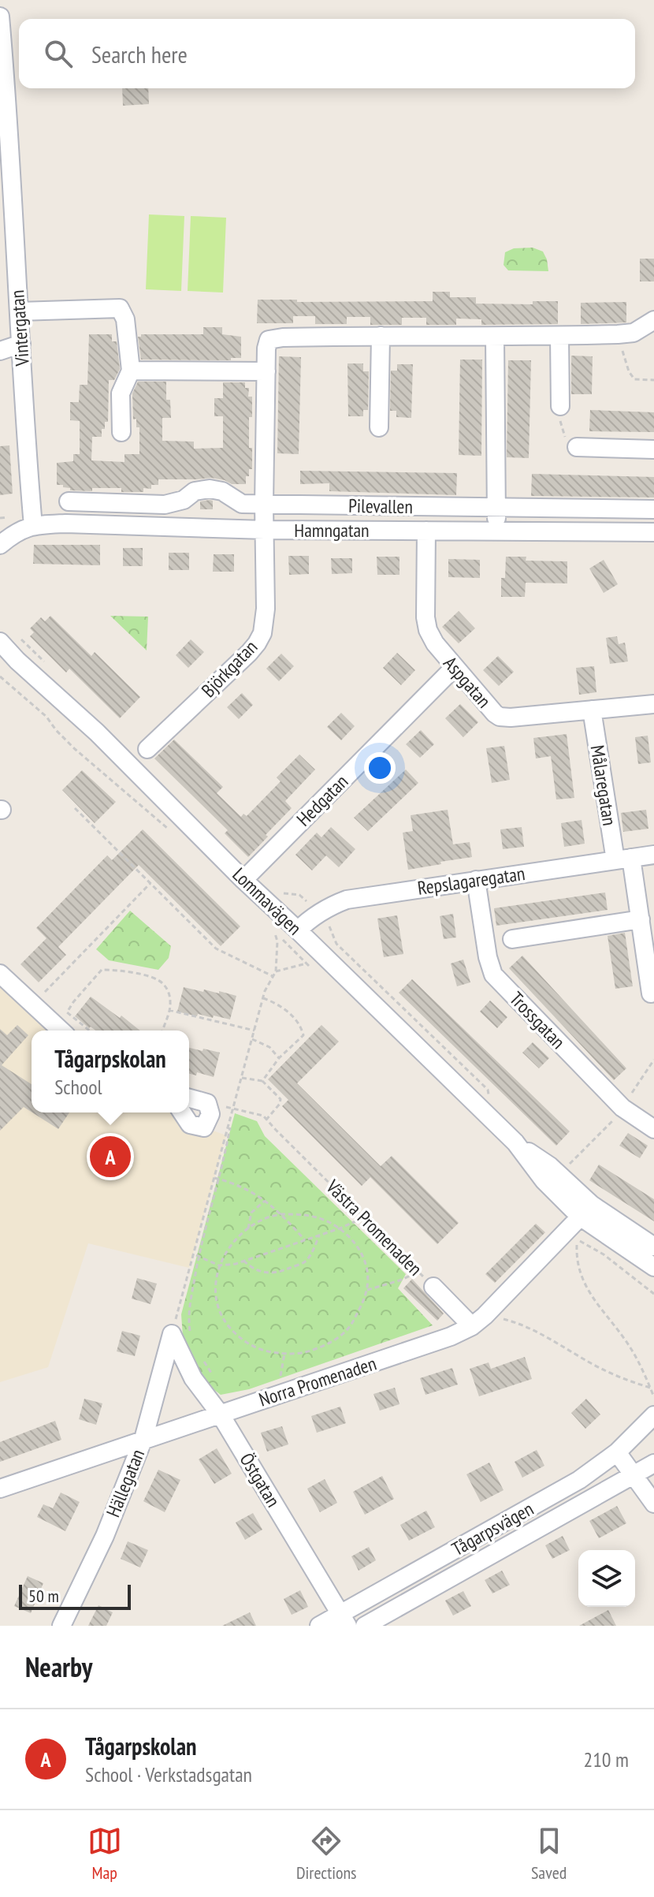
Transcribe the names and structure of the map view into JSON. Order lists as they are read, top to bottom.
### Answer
{
  "streets": {
    "street": [
      "Vintergatan",
      "Pilevallen",
      "Hamngatan",
      "Björkgatan",
      "Aspgatan",
      "Målaregatan",
      "Hedgatan",
      "Repslagaregatan",
      "Lommavägen",
      "Trossgatan",
      "Västra Promenaden",
      "Norra Promenaden",
      "Östgatan",
      "Hällegatan",
      "Tågarpsvägen"
    ]
  },
  "crossings": [
    ["Vintergatan", "Hamngatan"],
    ["Hamngatan", "Björkgatan"],
    ["Hamngatan", "Aspgatan"],
    ["Aspgatan", "Målaregatan"],
    ["Aspgatan", "Hedgatan"],
    ["Målaregatan", "Repslagaregatan"],
    ["Hedgatan", "Lommavägen"],
    ["Repslagaregatan", "Lommavägen"],
    ["Repslagaregatan", "Trossgatan"],
    ["Lommavägen", "Norra Promenaden"],
    ["Västra Promenaden", "Norra Promenaden"],
    ["Norra Promenaden", "Östgatan"],
    ["Norra Promenaden", "Hällegatan"],
    ["Östgatan", "Hällegatan"],
    ["Östgatan", "Tågarpsvägen"]
  ],
  "scale_bar": "50 m",
  "page": {
    "search": "Search here",
    "popup": ["Tågarpskolan", "School"],
    "pins": "A",
    "scale": "50 m",
    "heading": "Nearby",
    "list": [
      {
        "mark": "A",
        "name": "Tågarpskolan",
        "note": "School · Verkstadsgatan",
        "value": "210 m"
      }
    ],
    "nav": ["Map", "Directions", "Saved"]
  }
}
